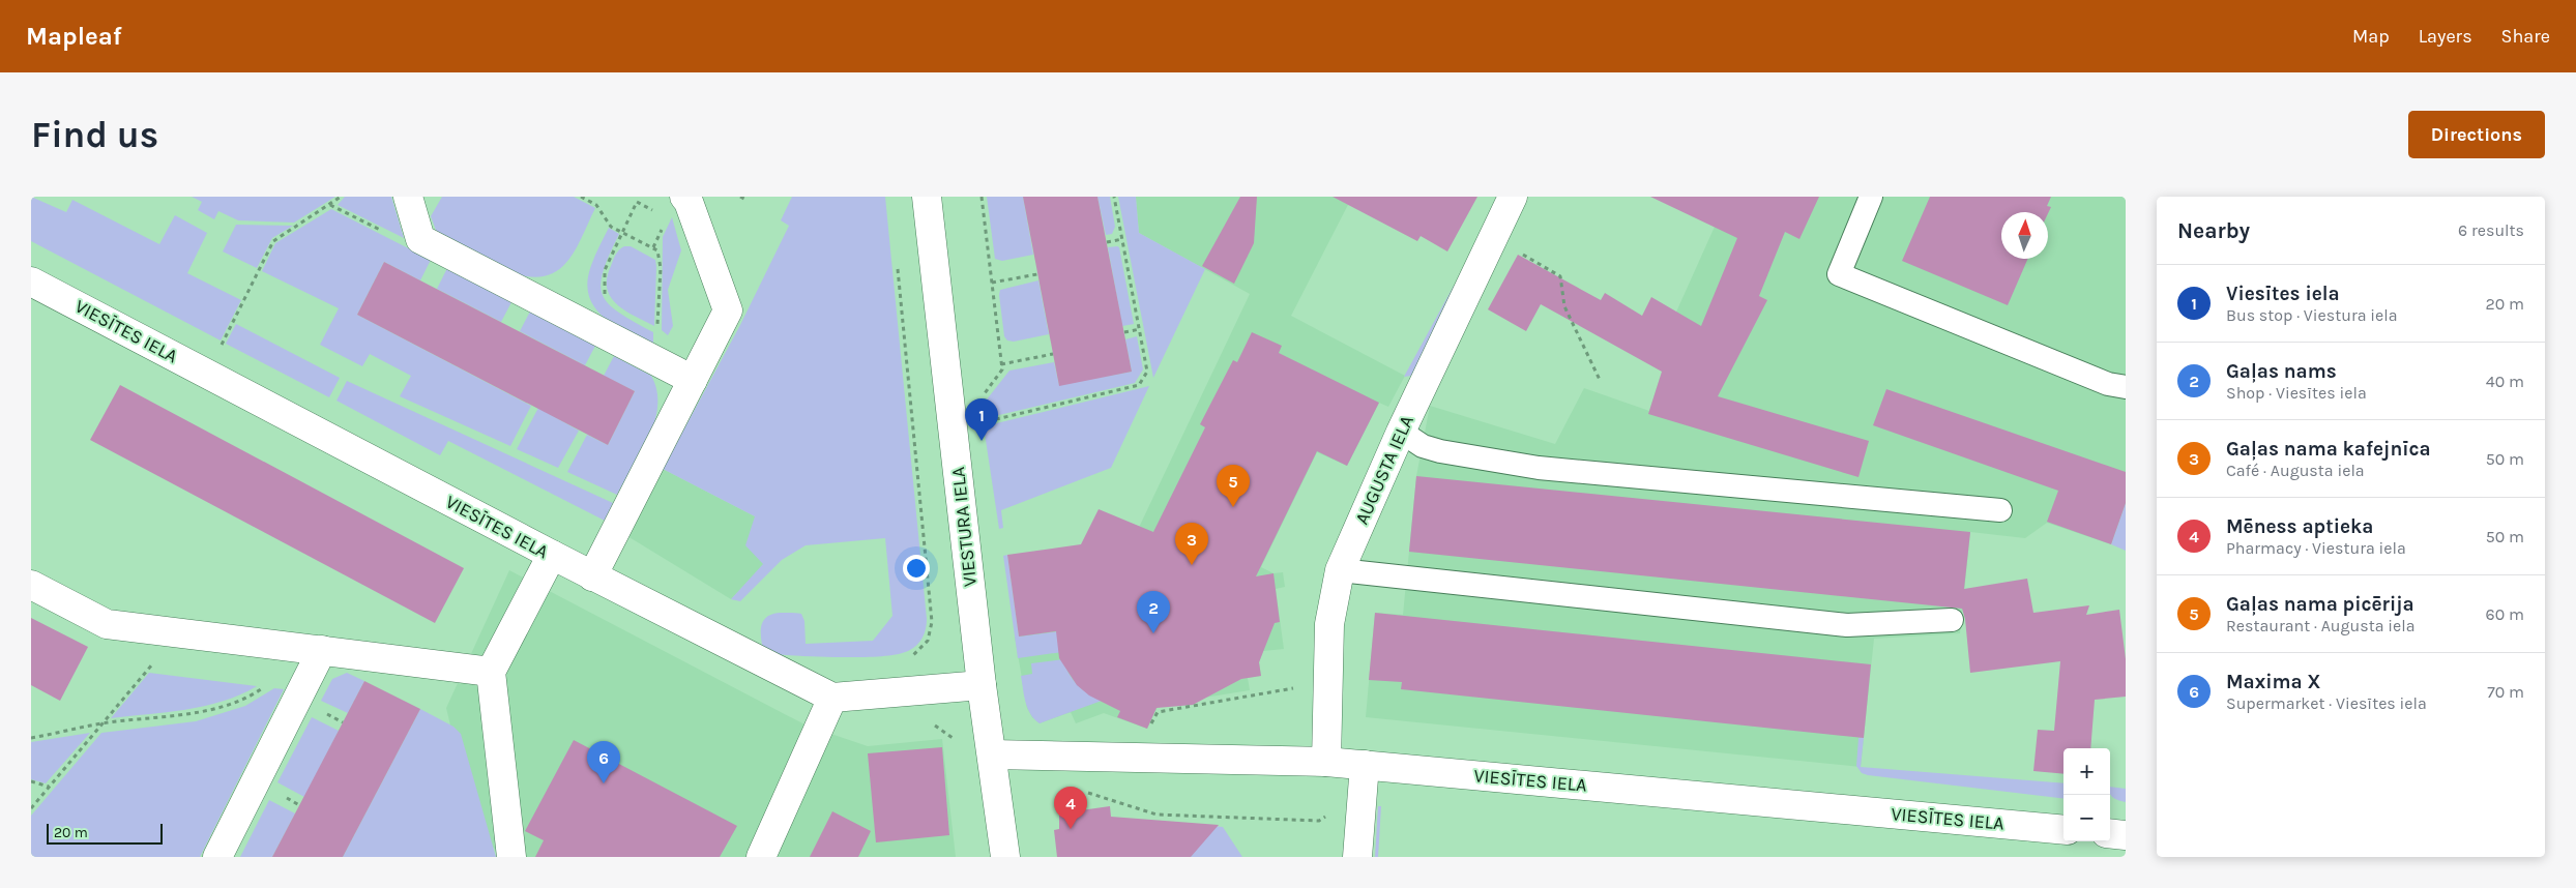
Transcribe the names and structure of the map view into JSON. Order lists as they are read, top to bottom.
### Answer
{
  "streets": {
    "street": ["VIESĪTES IELA", "AUGUSTA IELA", "VIESTURA IELA"]
  },
  "crossings": [
    ["VIESĪTES IELA", "AUGUSTA IELA"],
    ["VIESĪTES IELA", "VIESTURA IELA"]
  ],
  "scale_bar": "20 m",
  "north": "top",
  "page": {
    "header": "Mapleaf",
    "nav": ["Map", "Layers", "Share"],
    "buttons": "Directions",
    "title": "Find us",
    "heading": ["Nearby", "6 results"],
    "list": [
      {
        "mark": "1",
        "name": "Viesītes iela",
        "note": "Bus stop · Viestura iela",
        "value": "20 m"
      },
      {
        "mark": "2",
        "name": "Gaļas nams",
        "note": "Shop · Viesītes iela",
        "value": "40 m"
      },
      {
        "mark": "3",
        "name": "Gaļas nama kafejnīca",
        "note": "Café · Augusta iela",
        "value": "50 m"
      },
      {
        "mark": "4",
        "name": "Mēness aptieka",
        "note": "Pharmacy · Viestura iela",
        "value": "50 m"
      },
      {
        "mark": "5",
        "name": "Gaļas nama picērija",
        "note": "Restaurant · Augusta iela",
        "value": "60 m"
      },
      {
        "mark": "6",
        "name": "Maxima X",
        "note": "Supermarket · Viesītes iela",
        "value": "70 m"
      }
    ],
    "pins": [
      "1",
      "5",
      "3",
      "2",
      "6",
      "4"
    ],
    "map_buttons": ["+", "−"],
    "scale": "20 m"
  }
}
